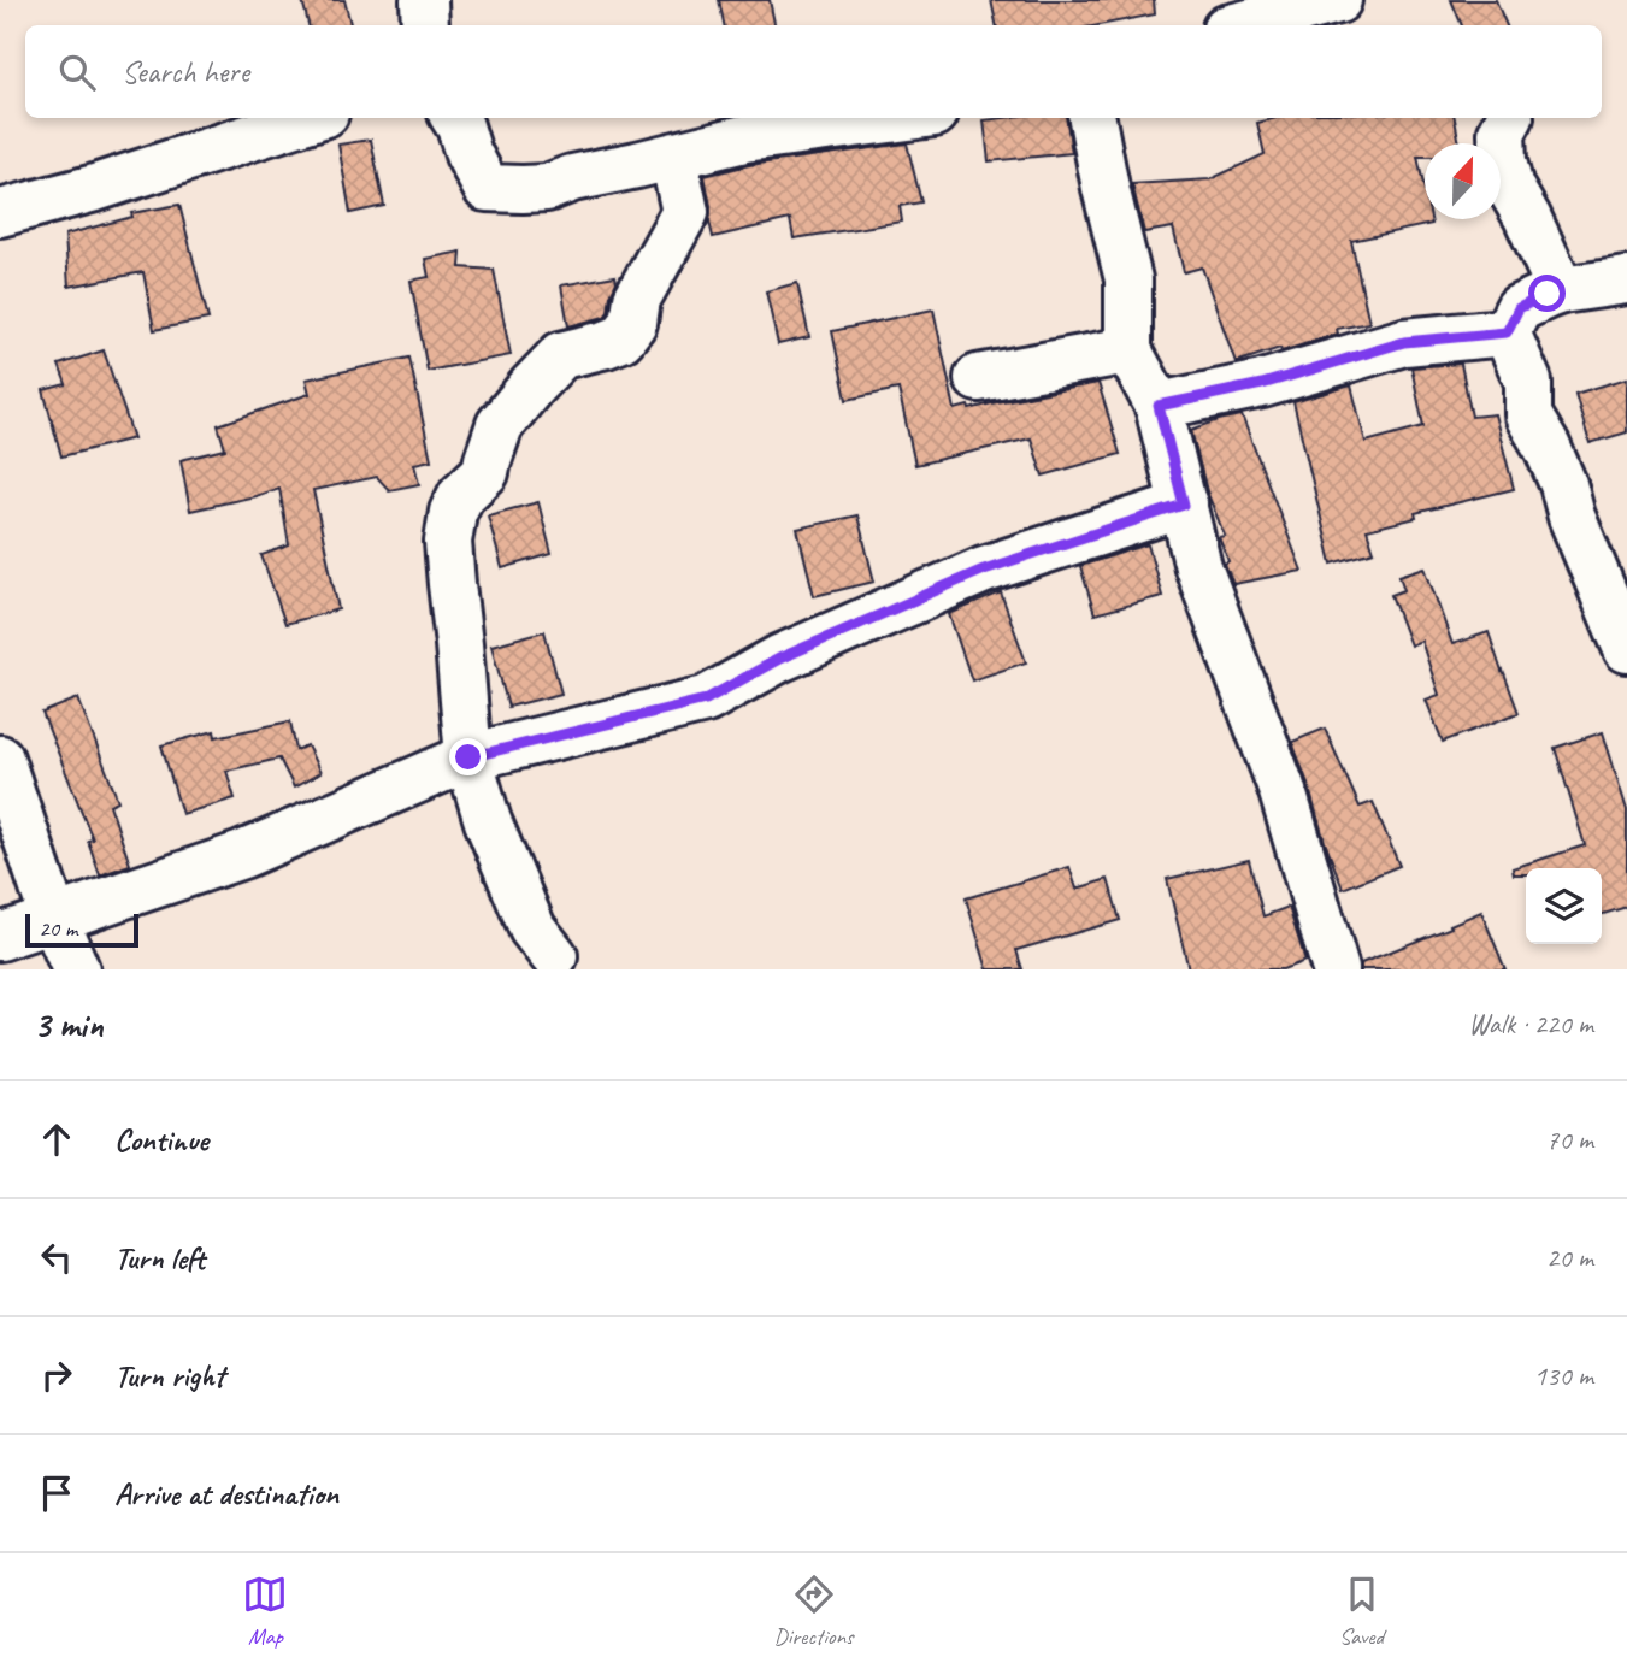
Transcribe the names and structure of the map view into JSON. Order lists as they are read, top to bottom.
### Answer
{
  "scale_bar": "20 m",
  "north": "top",
  "page": {
    "search": "Search here",
    "scale": "20 m",
    "heading": ["3 min", "Walk · 220 m"],
    "list": [
      ["Continue", "70 m"],
      ["Turn left", "20 m"],
      ["Turn right", "130 m"],
      "Arrive at destination"
    ],
    "nav": ["Map", "Directions", "Saved"]
  }
}
